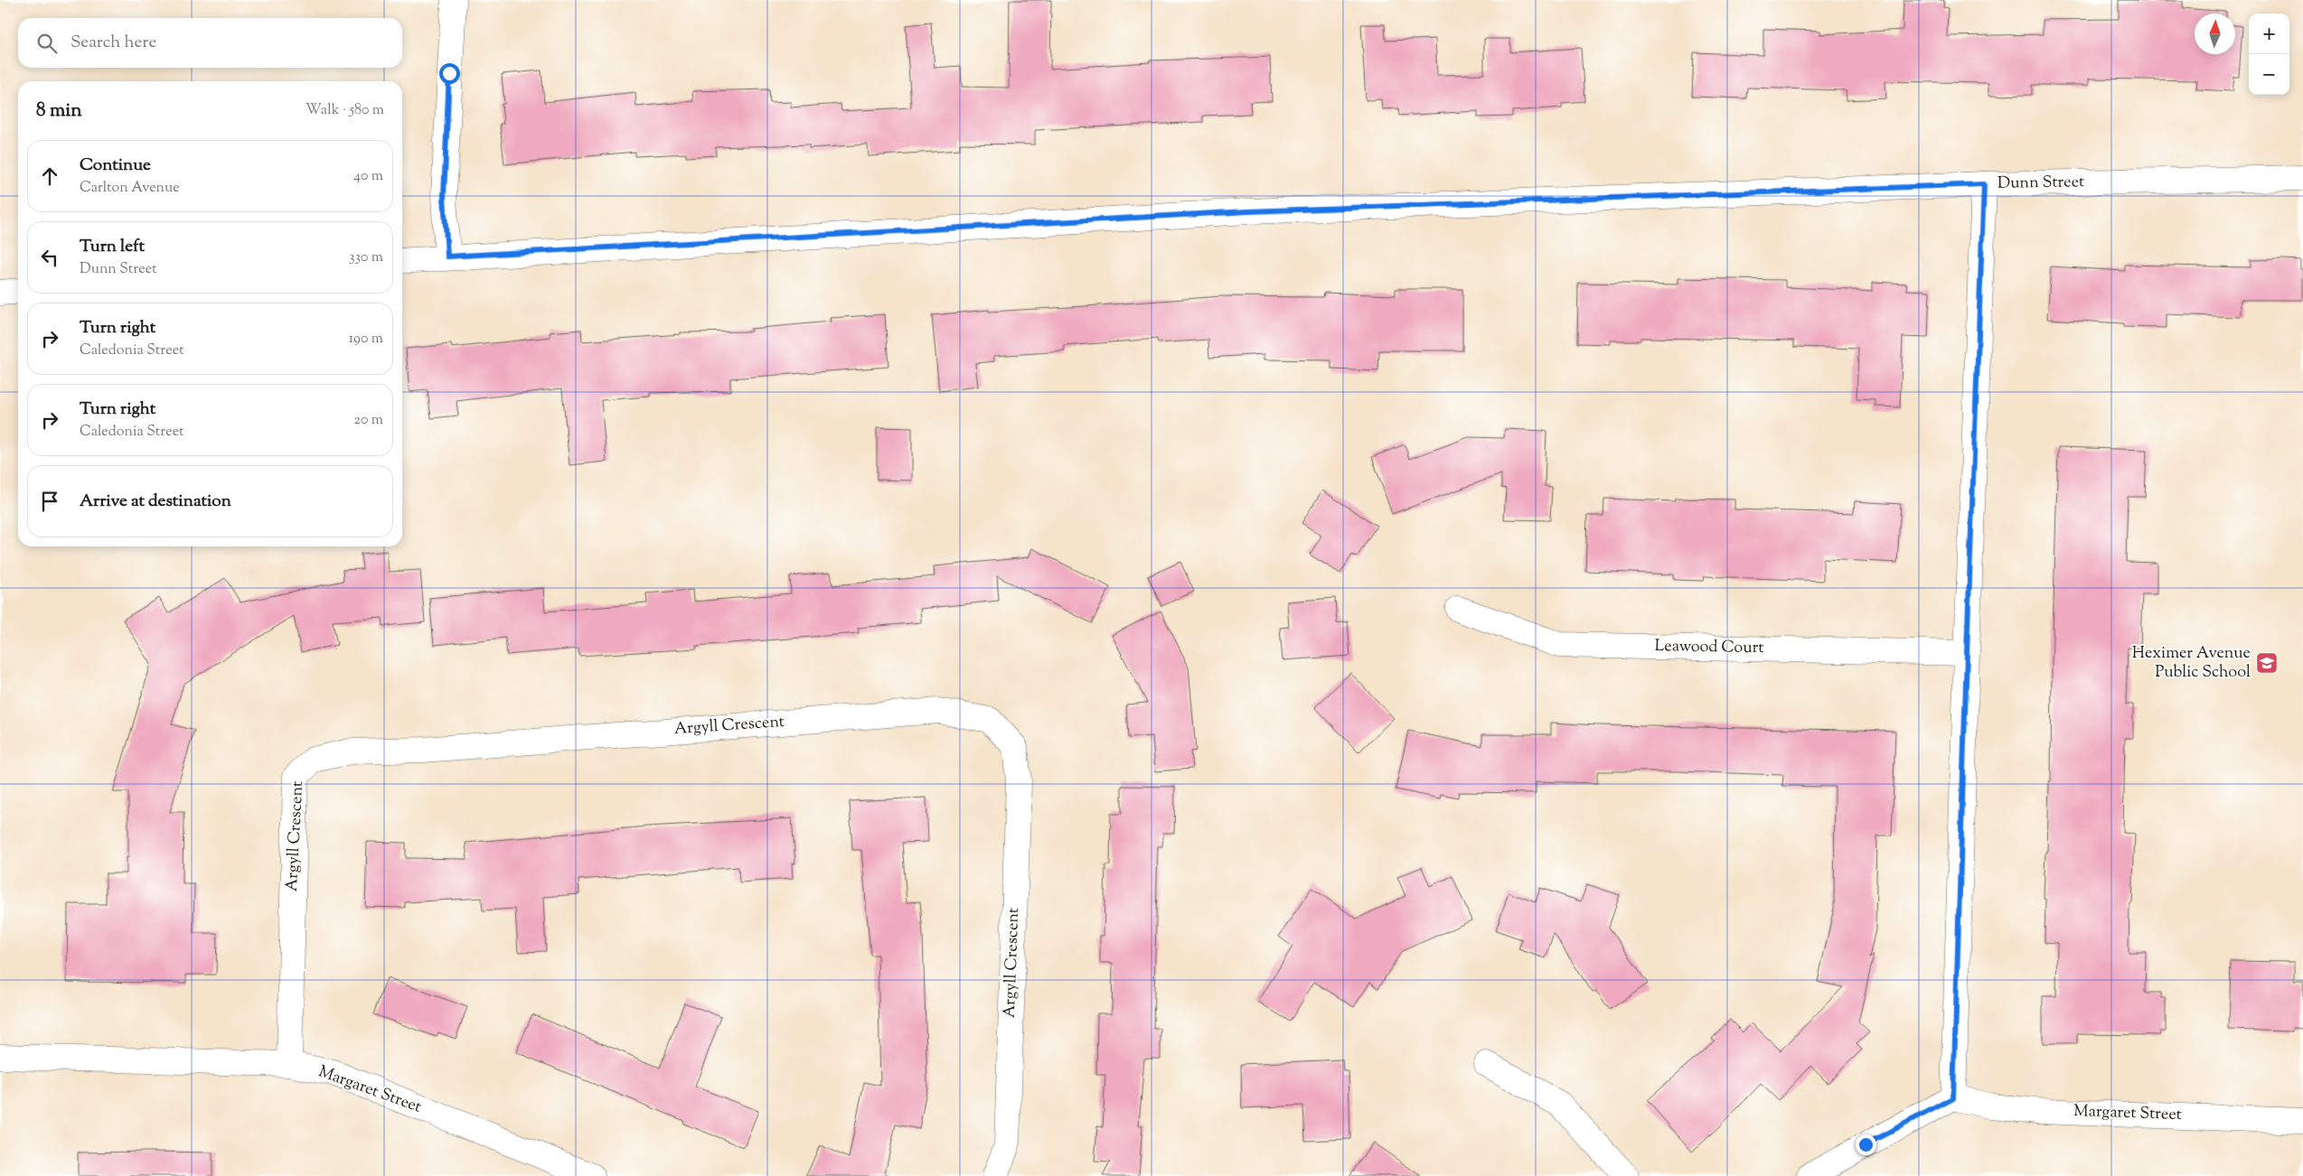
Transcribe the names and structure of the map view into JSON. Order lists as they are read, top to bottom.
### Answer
{
  "streets": {
    "street": [
      "Dunn Street",
      "Leawood Court",
      "Argyll Crescent",
      "Margaret Street"
    ]
  },
  "crossings": [
    ["Argyll Crescent", "Margaret Street"]
  ],
  "places": {
    "school or university": ["Heximer Avenue Public School"]
  },
  "north": "top",
  "page": {
    "map_buttons": ["+", "−"],
    "search": "Search here",
    "heading": ["8 min", "Walk · 580 m"],
    "list": [
      ["Continue", "Carlton Avenue", "40 m"],
      ["Turn left", "Dunn Street", "330 m"],
      ["Turn right", "Caledonia Street", "190 m"],
      ["Turn right", "Caledonia Street", "20 m"],
      "Arrive at destination"
    ]
  }
}
